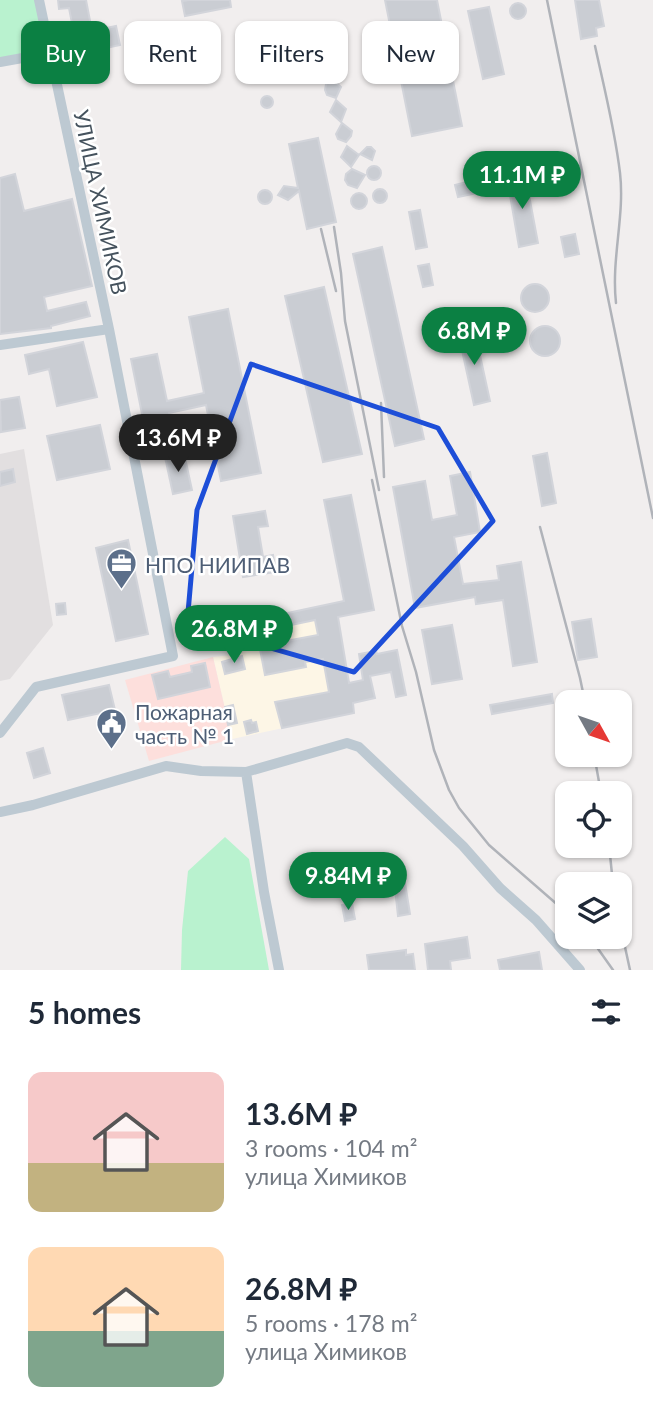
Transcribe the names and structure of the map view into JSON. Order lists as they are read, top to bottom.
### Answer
{
  "streets": {
    "street": ["УЛИЦА ХИМИКОВ"]
  },
  "places": {
    "office": ["НПО НИИПАВ"],
    "public building": ["Пожарная часть № 1"]
  },
  "north": "bottom right",
  "page": {
    "chip": [
      "Buy",
      "Rent",
      "Filters",
      "New"
    ],
    "price": [
      "11.1M ₽",
      "6.8M ₽",
      "13.6M ₽",
      "26.8M ₽",
      "9.84M ₽"
    ],
    "heading": "5 homes",
    "list": [
      {
        "name": "13.6M ₽",
        "note": "3 rooms · 104 m² · улица Химиков"
      },
      {
        "name": "26.8M ₽",
        "note": "5 rooms · 178 m² · улица Химиков"
      }
    ]
  }
}
